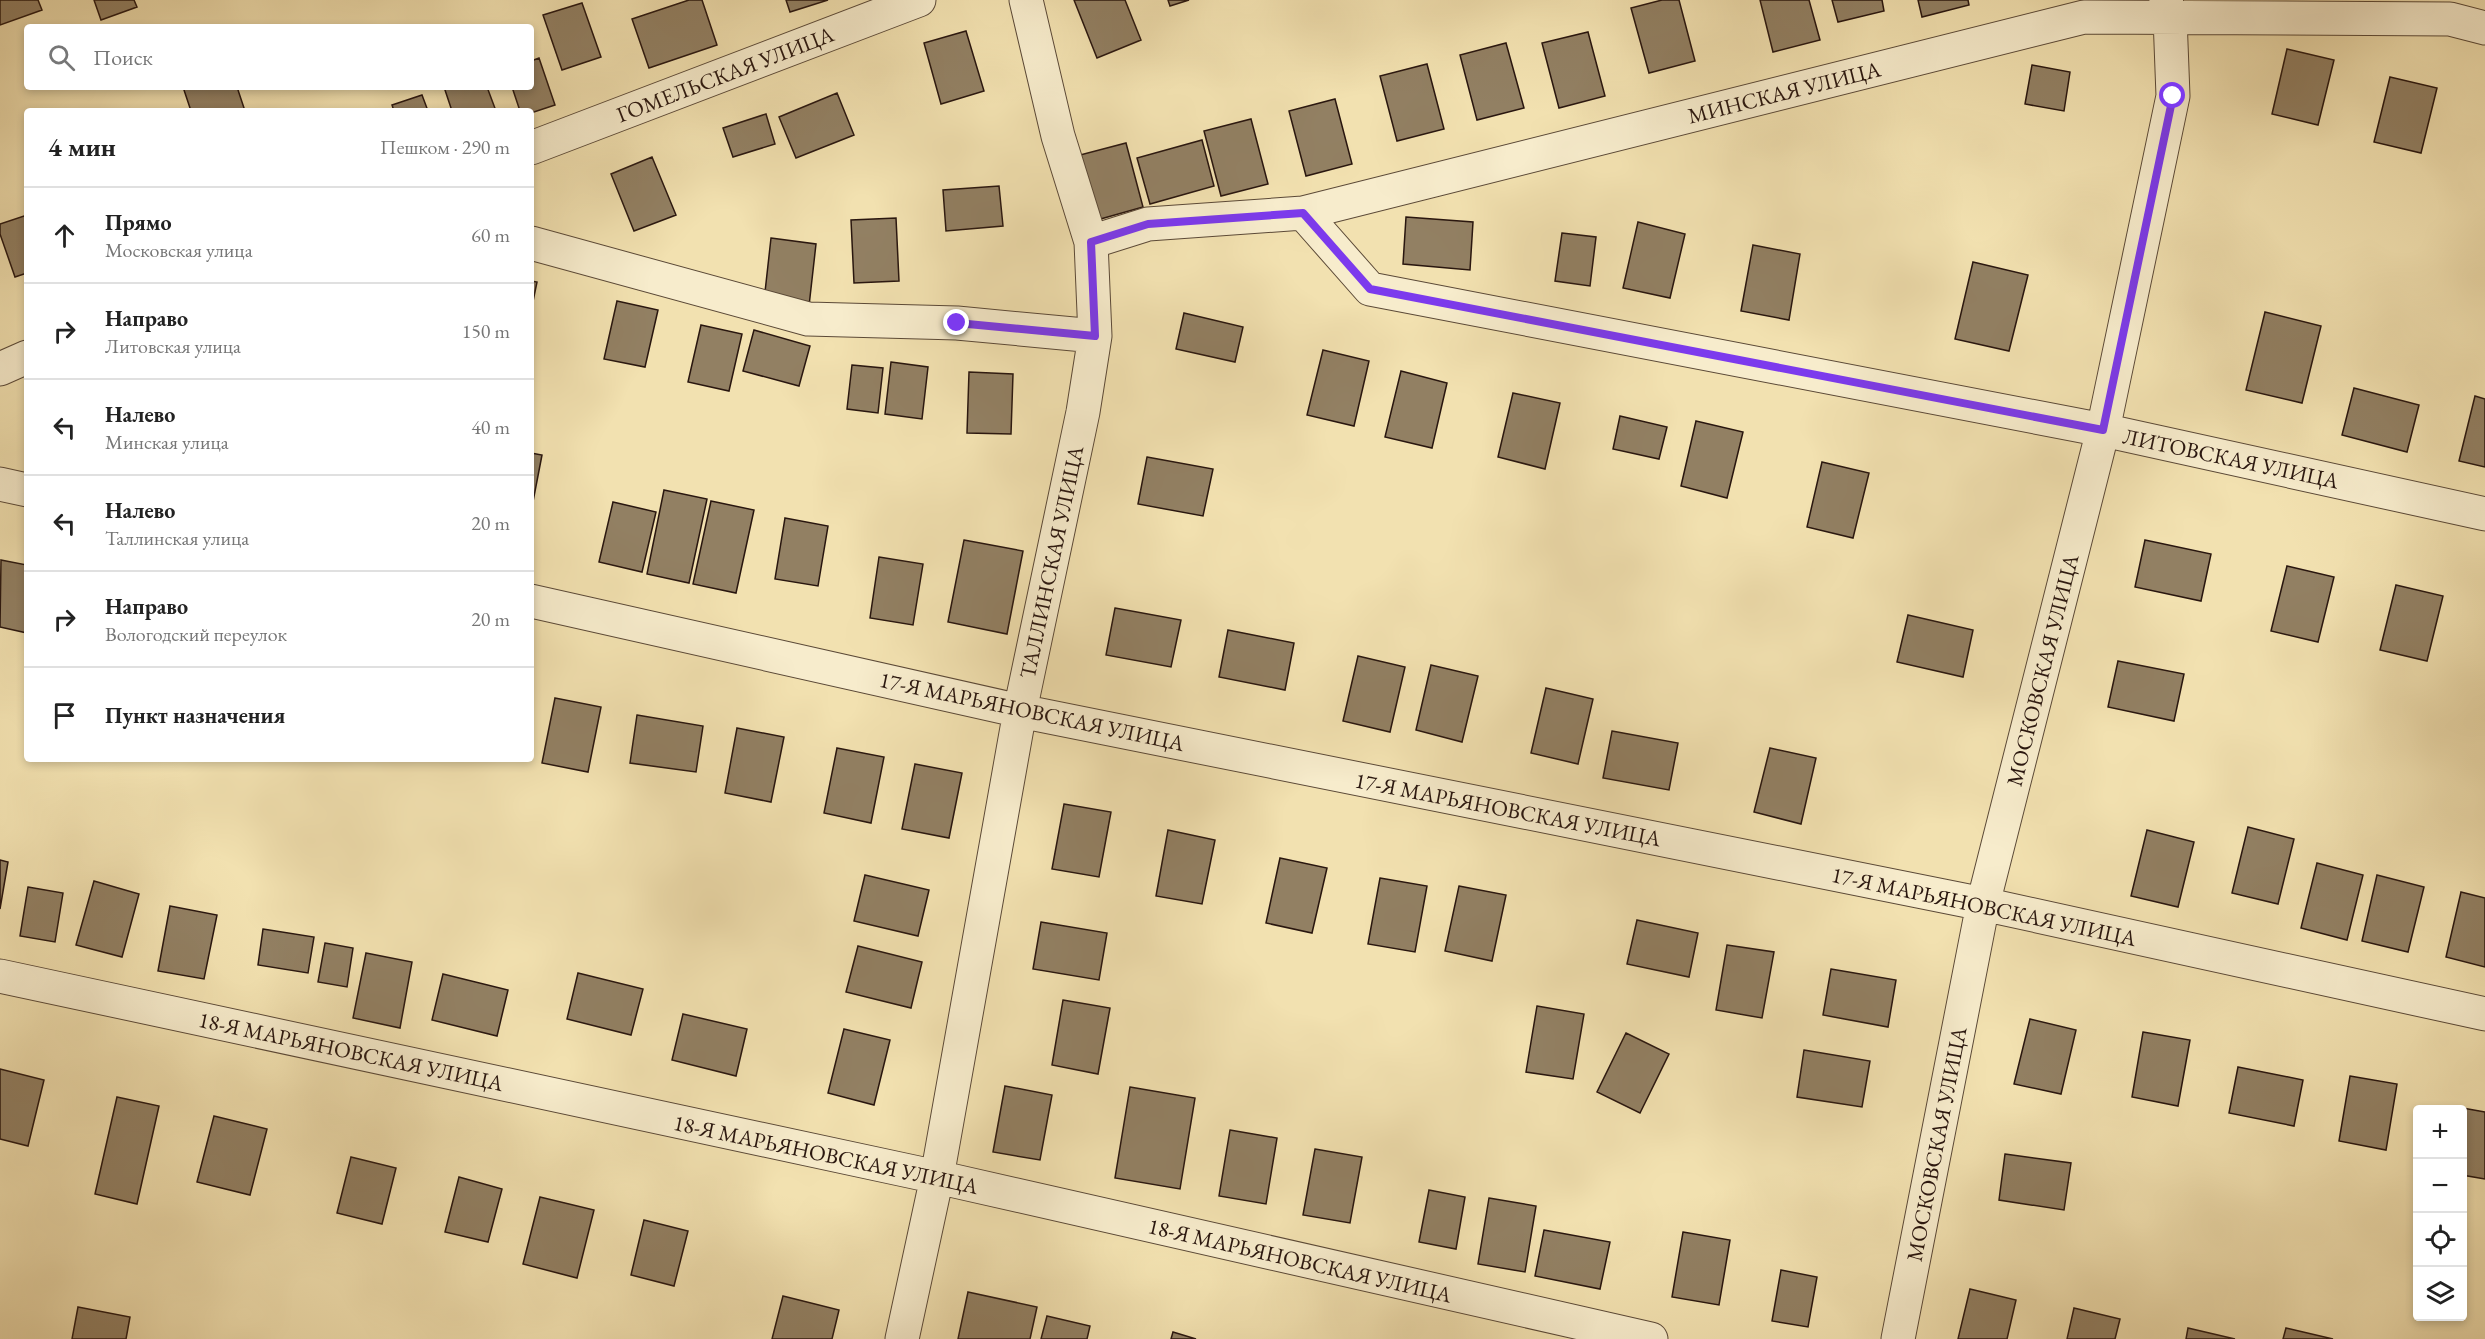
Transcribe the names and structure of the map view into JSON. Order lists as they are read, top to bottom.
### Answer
{
  "streets": {
    "street": [
      "ГОМЕЛЬСКАЯ УЛИЦА",
      "МИНСКАЯ УЛИЦА",
      "ЛИТОВСКАЯ УЛИЦА",
      "ТАЛЛИНСКАЯ УЛИЦА",
      "МОСКОВСКАЯ УЛИЦА",
      "17-Я МАРЬЯНОВСКАЯ УЛИЦА",
      "18-Я МАРЬЯНОВСКАЯ УЛИЦА"
    ]
  },
  "crossings": [
    ["МИНСКАЯ УЛИЦА", "ЛИТОВСКАЯ УЛИЦА"],
    ["МИНСКАЯ УЛИЦА", "ТАЛЛИНСКАЯ УЛИЦА"],
    ["МИНСКАЯ УЛИЦА", "МОСКОВСКАЯ УЛИЦА"],
    ["ЛИТОВСКАЯ УЛИЦА", "МОСКОВСКАЯ УЛИЦА"],
    ["ТАЛЛИНСКАЯ УЛИЦА", "17-Я МАРЬЯНОВСКАЯ УЛИЦА"],
    ["ТАЛЛИНСКАЯ УЛИЦА", "18-Я МАРЬЯНОВСКАЯ УЛИЦА"],
    ["МОСКОВСКАЯ УЛИЦА", "17-Я МАРЬЯНОВСКАЯ УЛИЦА"]
  ],
  "page": {
    "search": "Поиск",
    "heading": ["4 мин", "Пешком · 290 m"],
    "list": [
      ["Прямо", "Московская улица", "60 m"],
      ["Направо", "Литовская улица", "150 m"],
      ["Налево", "Минская улица", "40 m"],
      ["Налево", "Таллинская улица", "20 m"],
      ["Направо", "Вологодский переулок", "20 m"],
      "Пункт назначения"
    ],
    "map_buttons": ["+", "−"]
  }
}
